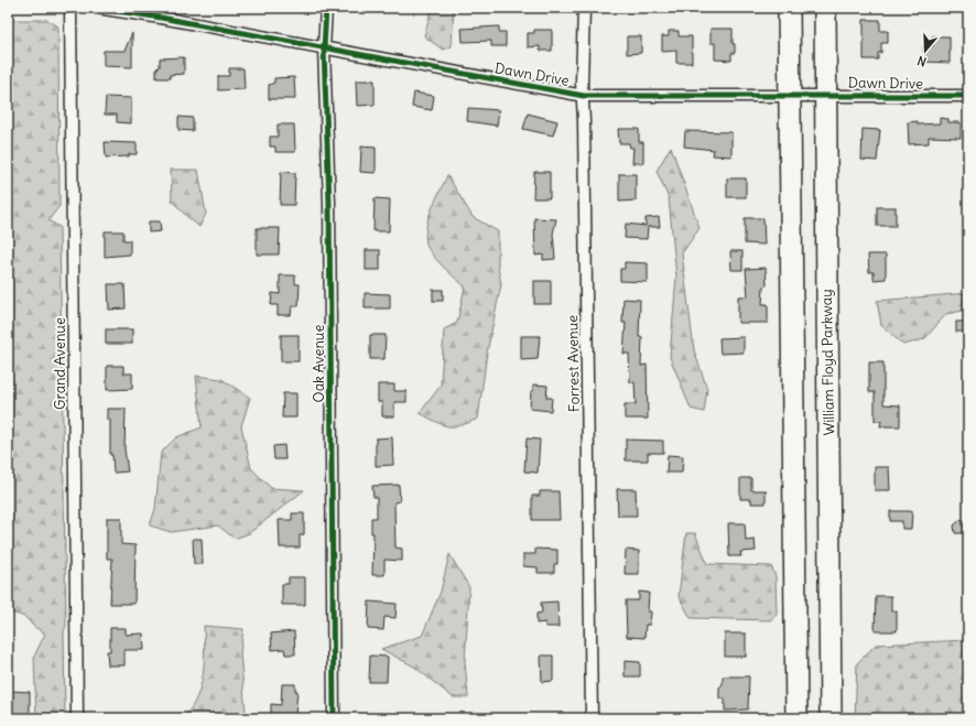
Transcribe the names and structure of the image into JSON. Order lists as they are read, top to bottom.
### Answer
{
  "streets": {
    "highway": ["William Floyd Parkway"],
    "street": [
      "Dawn Drive",
      "Grand Avenue",
      "Oak Avenue",
      "Forrest Avenue"
    ]
  },
  "crossings": [
    ["Dawn Drive", "William Floyd Parkway"],
    ["Dawn Drive", "Oak Avenue"],
    ["Dawn Drive", "Forrest Avenue"]
  ],
  "north": "bottom"
}
